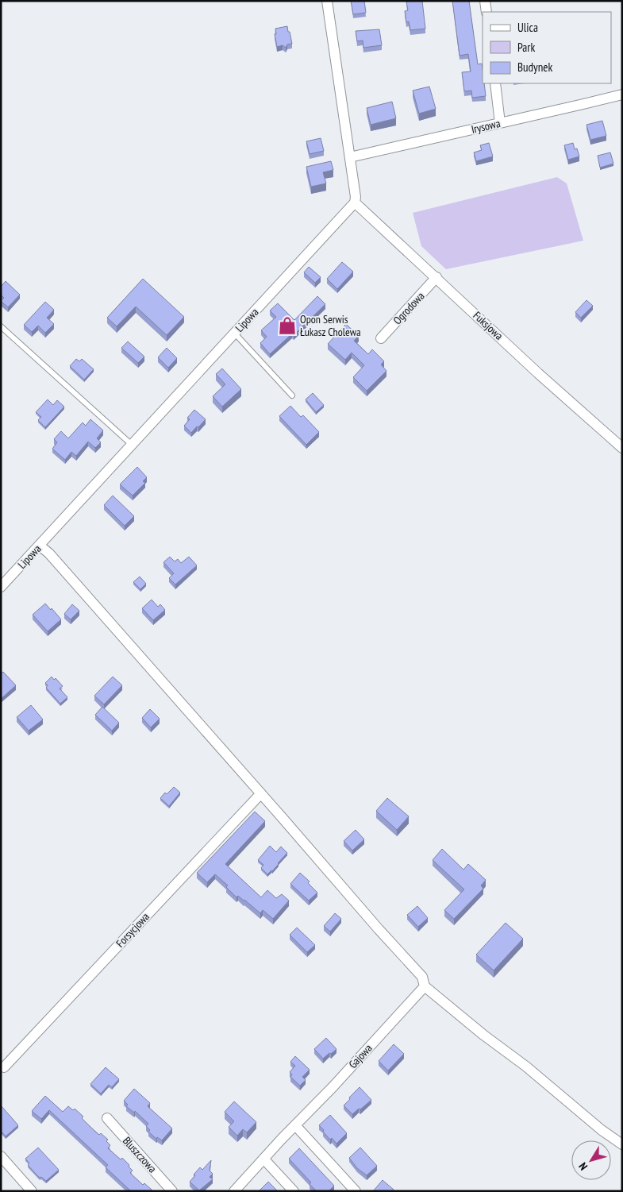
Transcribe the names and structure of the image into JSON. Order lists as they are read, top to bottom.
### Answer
{
  "streets": {
    "street": [
      "Irysowa",
      "Ogrodowa",
      "Lipowa",
      "Fuksjowa",
      "Forsycjowa",
      "Gajowa",
      "Bluszczowa"
    ]
  },
  "crossings": [
    ["Ogrodowa", "Fuksjowa"],
    ["Lipowa", "Fuksjowa"]
  ],
  "places": {
    "shop": ["Opon Serwis Łukasz Cholewa"]
  },
  "legend": ["Ulica", "Park", "Budynek"],
  "north": "bottom left"
}
